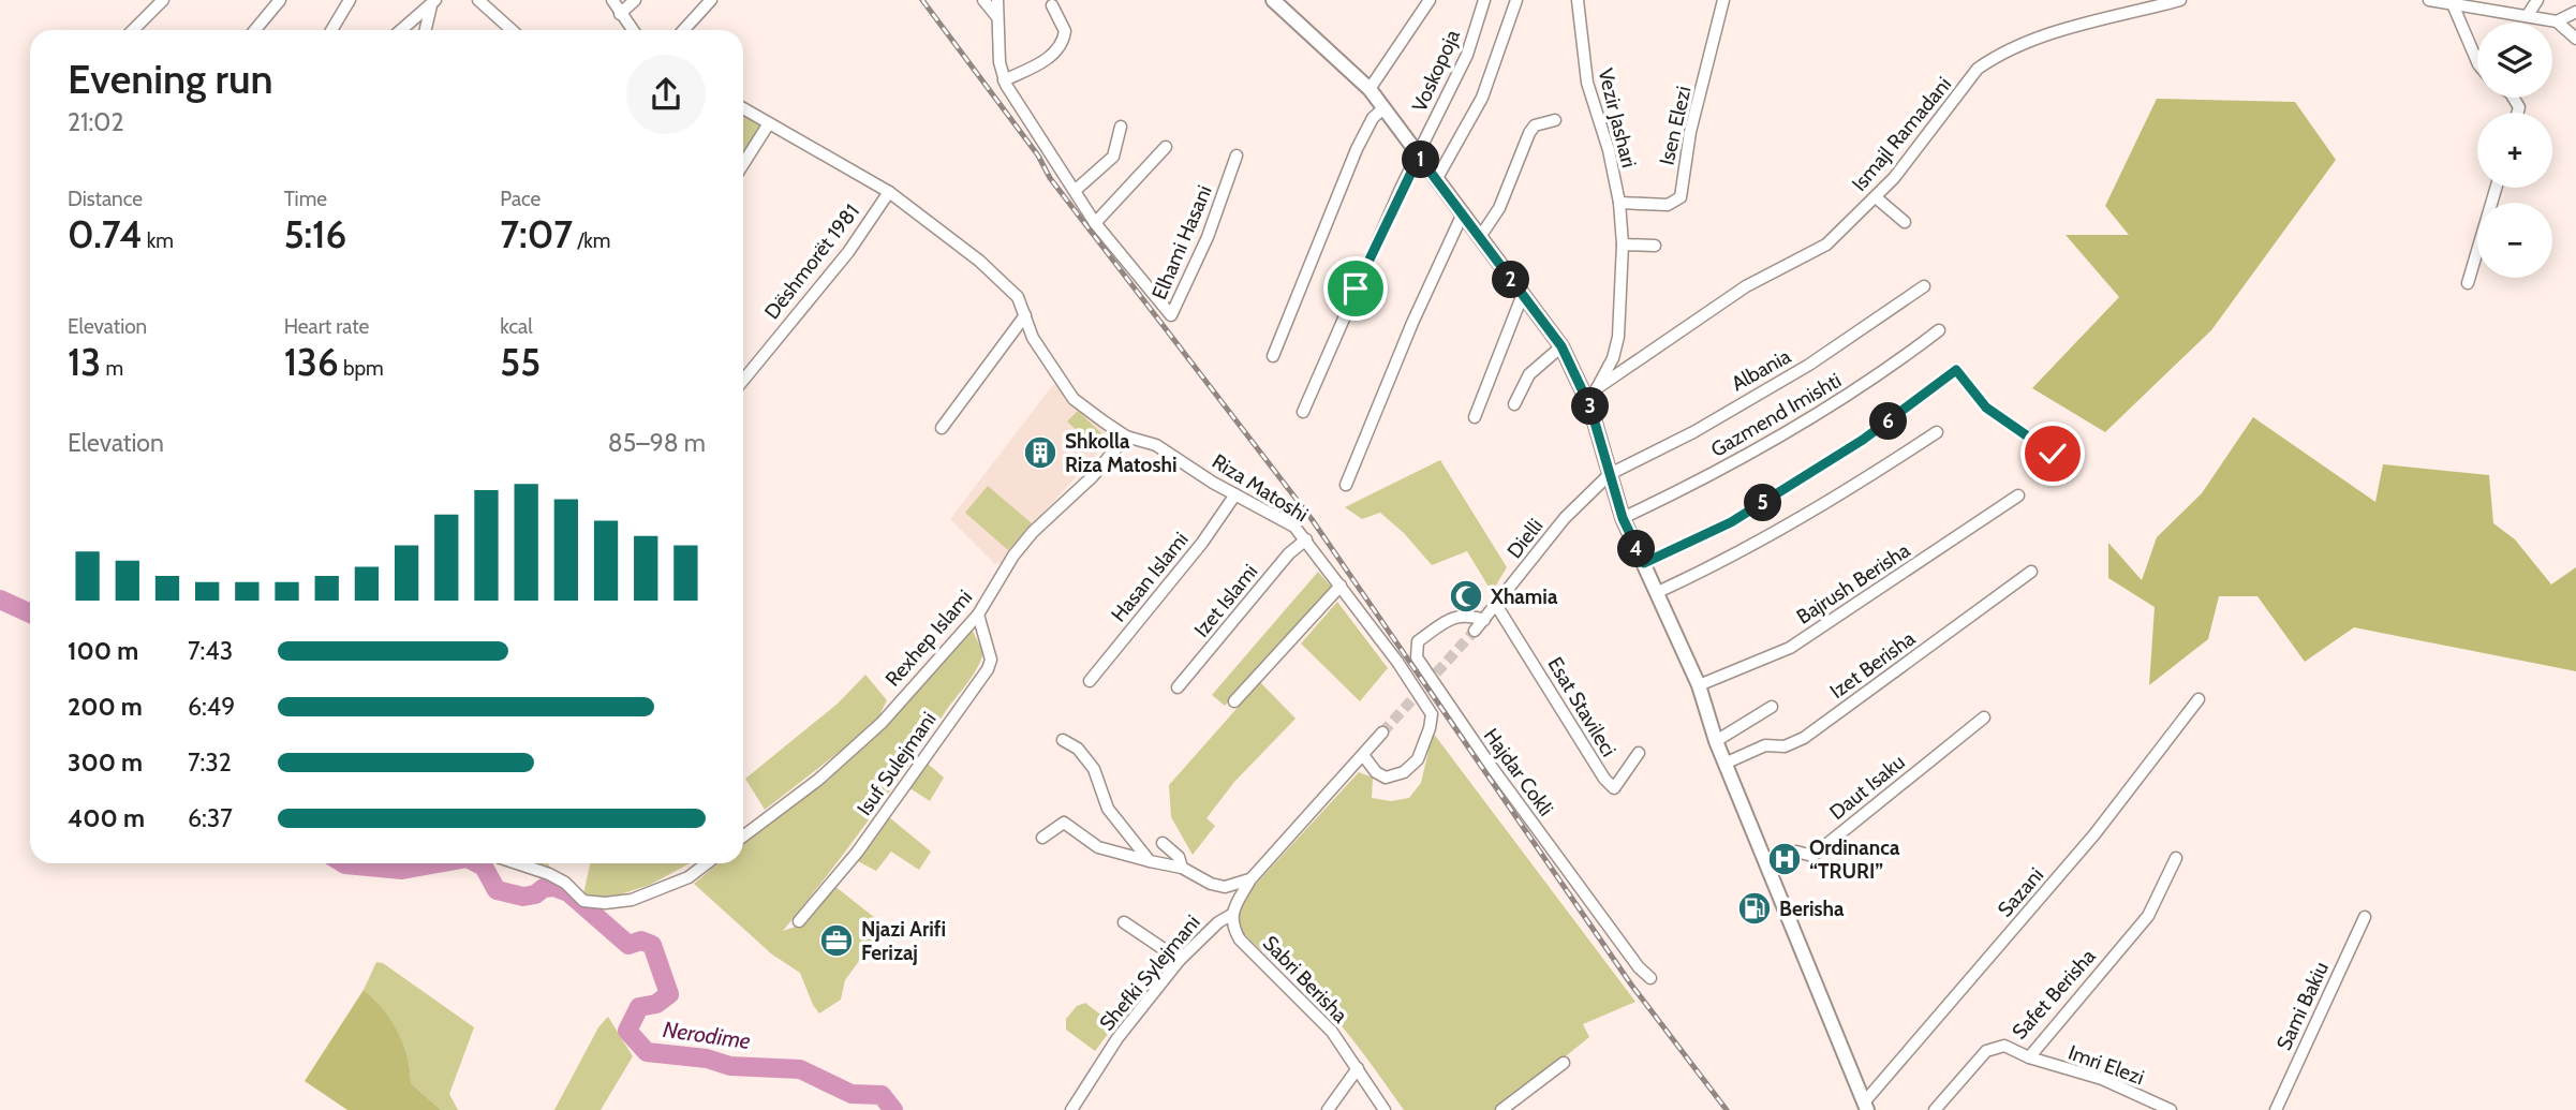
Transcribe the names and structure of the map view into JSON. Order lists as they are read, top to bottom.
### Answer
{
  "streets": {
    "street": [
      "Voskopoja",
      "Vezir Jashari",
      "Isen Elezi",
      "Ismajl Ramadani",
      "Elhami Hasani",
      "Dëshmorët 1981",
      "Albania",
      "Gazmend Imishti",
      "Riza Matoshi",
      "Dielli",
      "Hasan Islami",
      "Bajrush Berisha",
      "Izet Islami",
      "Rexhep Islami",
      "Izet Berisha",
      "Esat Stavileci",
      "Isuf Sulejmani",
      "Hajdar Cokli",
      "Daut Isaku",
      "Sazani",
      "Shefki Sylejmani",
      "Sabri Berisha",
      "Safet Berisha",
      "Sami Bakiu",
      "Imri Elezi"
    ]
  },
  "crossings": [
    ["Vezir Jashari", "Isen Elezi"],
    ["Vezir Jashari", "Ismajl Ramadani"],
    ["Dëshmorët 1981", "Riza Matoshi"],
    ["Albania", "Dielli"],
    ["Riza Matoshi", "Hasan Islami"],
    ["Riza Matoshi", "Izet Islami"],
    ["Riza Matoshi", "Rexhep Islami"],
    ["Riza Matoshi", "Shefki Sylejmani"],
    ["Dielli", "Esat Stavileci"],
    ["Dielli", "Hajdar Cokli"],
    ["Rexhep Islami", "Isuf Sulejmani"],
    ["Shefki Sylejmani", "Sabri Berisha"],
    ["Safet Berisha", "Imri Elezi"]
  ],
  "water": ["Nerodime"],
  "places": {
    "building": ["Shkolla Riza Matoshi"],
    "mosque": ["Xhamia"],
    "hospital": ["Ordinanca “TRURI”"],
    "fuel station": ["Berisha"],
    "office": ["Njazi Arifi Ferizaj"]
  },
  "page": {
    "map_buttons": ["+", "−"],
    "heading": ["Evening run", "21:02"],
    "pins": [
      "1",
      "2",
      "3",
      "6",
      "5",
      "4"
    ],
    "stats": [
      ["Distance", "0.74 km"],
      ["Time", "5:16"],
      ["Pace", "7:07 /km"],
      ["Elevation", "13 m"],
      ["Heart rate", "136 bpm"],
      ["kcal", "55"]
    ],
    "chart": ["Elevation", "85–98 m"],
    "list": [
      {
        "name": "100 m",
        "note": "7:43"
      },
      {
        "name": "200 m",
        "note": "6:49"
      },
      {
        "name": "300 m",
        "note": "7:32"
      },
      {
        "name": "400 m",
        "note": "6:37"
      }
    ]
  }
}
